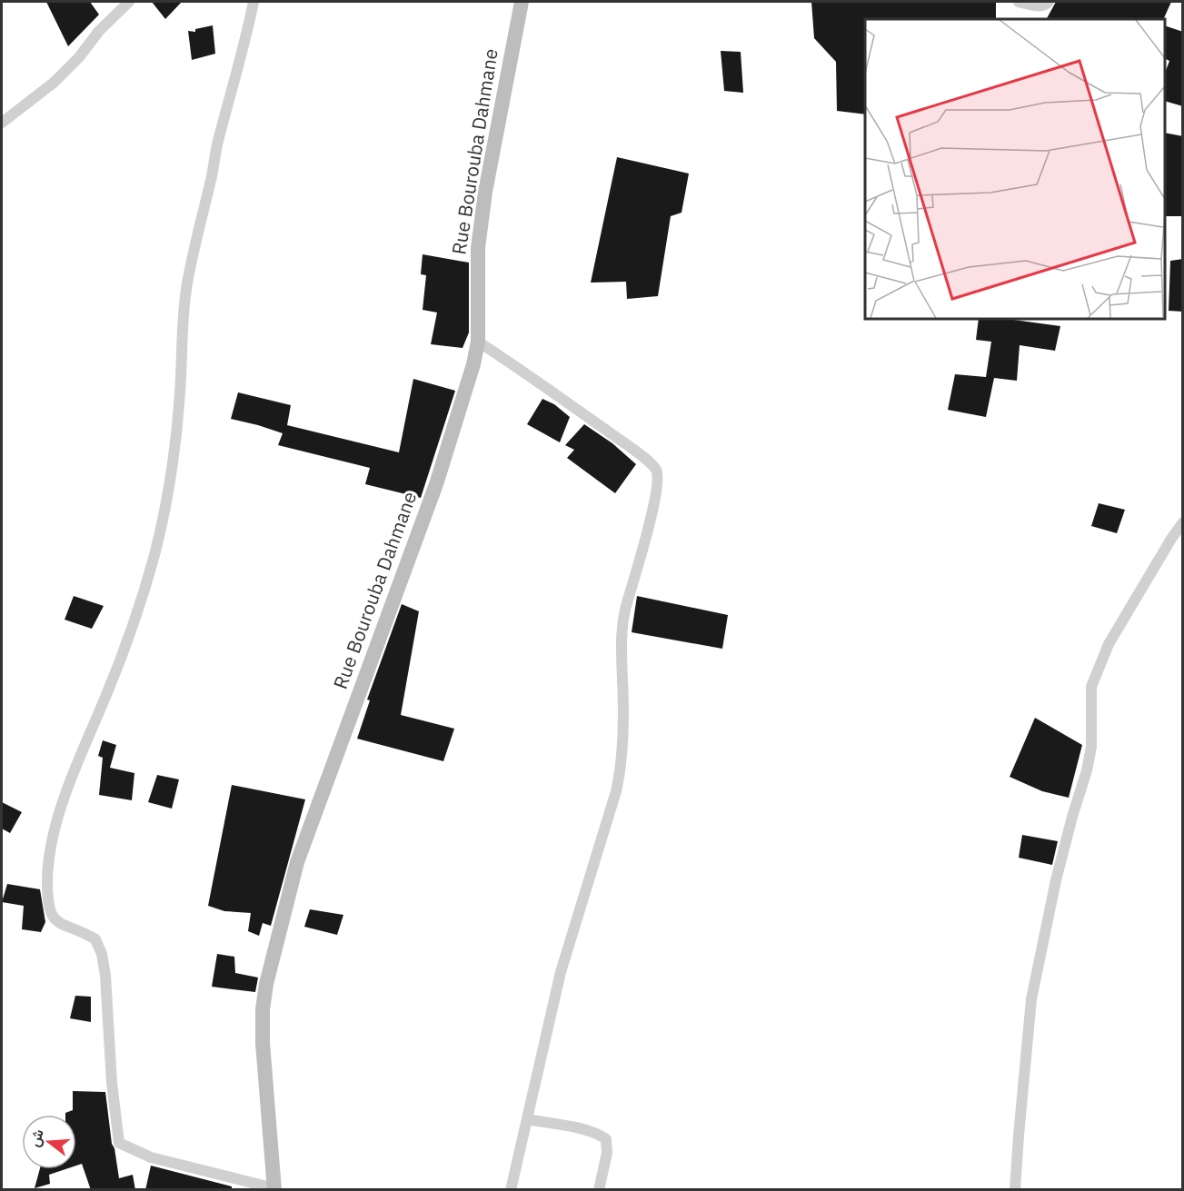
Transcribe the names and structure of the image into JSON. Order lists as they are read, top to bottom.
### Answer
{
  "streets": {
    "street": ["Rue Bourouba Dahmane"]
  },
  "north": "left"
}
